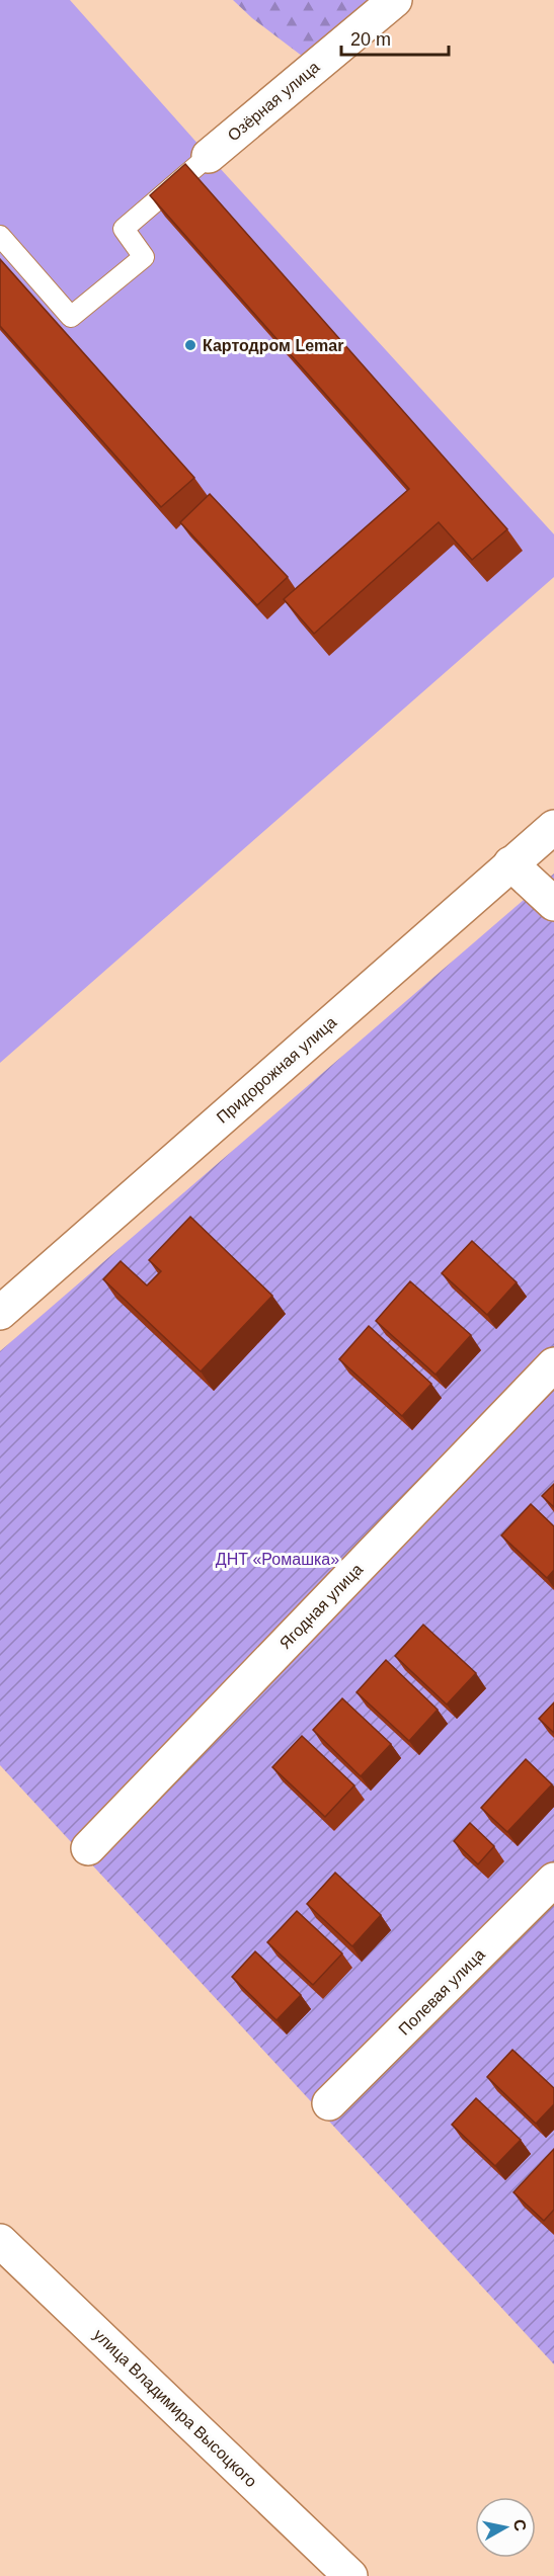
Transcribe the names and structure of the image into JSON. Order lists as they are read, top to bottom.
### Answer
{
  "streets": {
    "street": [
      "Озёрная улица",
      "Придорожная улица",
      "Ягодная улица",
      "Полевая улица",
      "улица Владимира Высоцкого"
    ]
  },
  "parks": ["ДНТ «Ромашка»"],
  "places": ["Картодром Lemar"],
  "scale_bar": "20 m",
  "north": "right"
}
